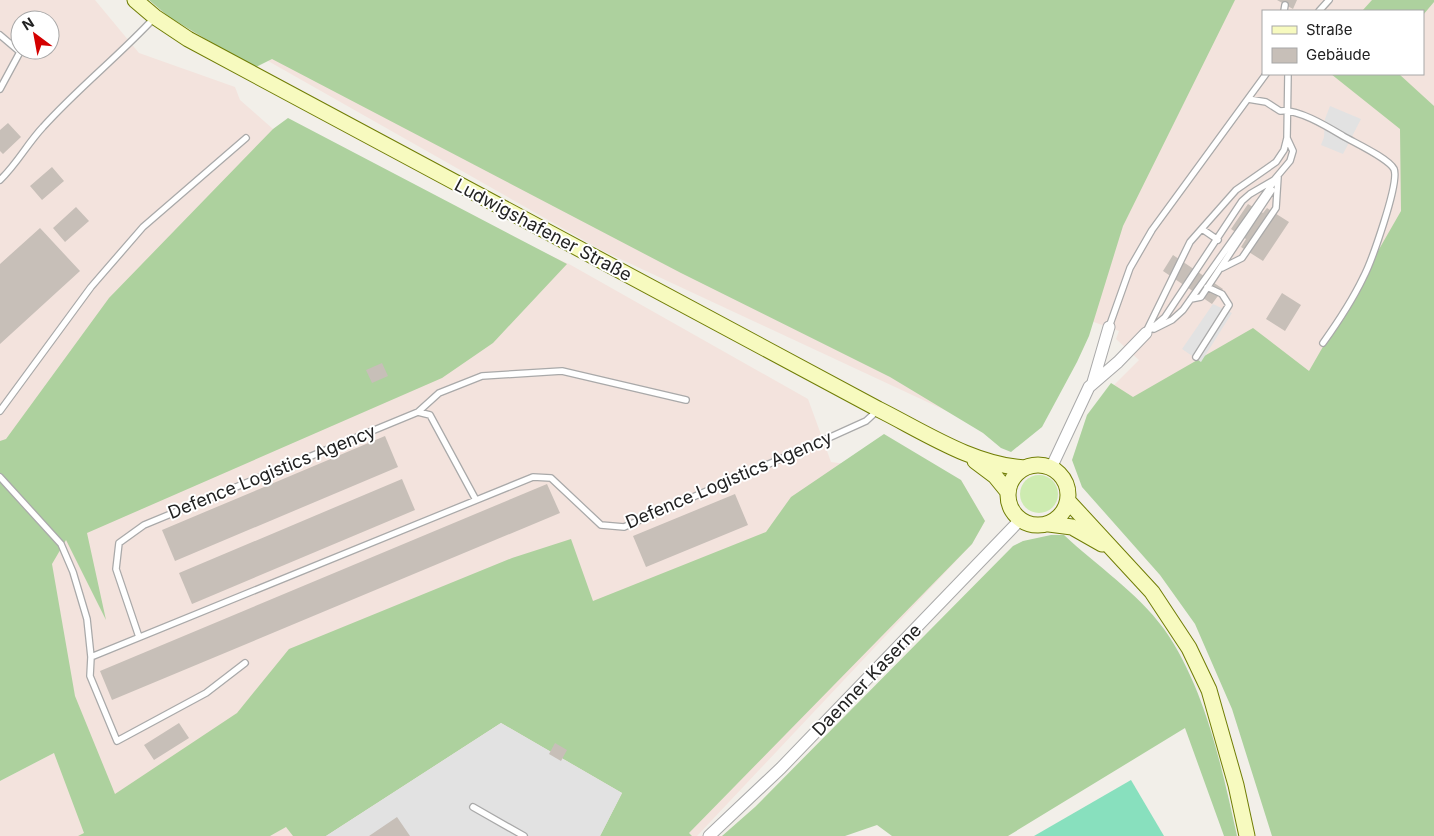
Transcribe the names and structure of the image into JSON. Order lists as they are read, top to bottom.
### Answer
{
  "streets": {
    "street": ["Ludwigshafener Straße", "Daenner Kaserne"],
    "lane": ["Defence Logistics Agency"]
  },
  "crossings": [
    ["Ludwigshafener Straße", "Defence Logistics Agency"],
    ["Ludwigshafener Straße", "Daenner Kaserne"]
  ],
  "legend": ["Straße", "Gebäude"],
  "north": "top left"
}
